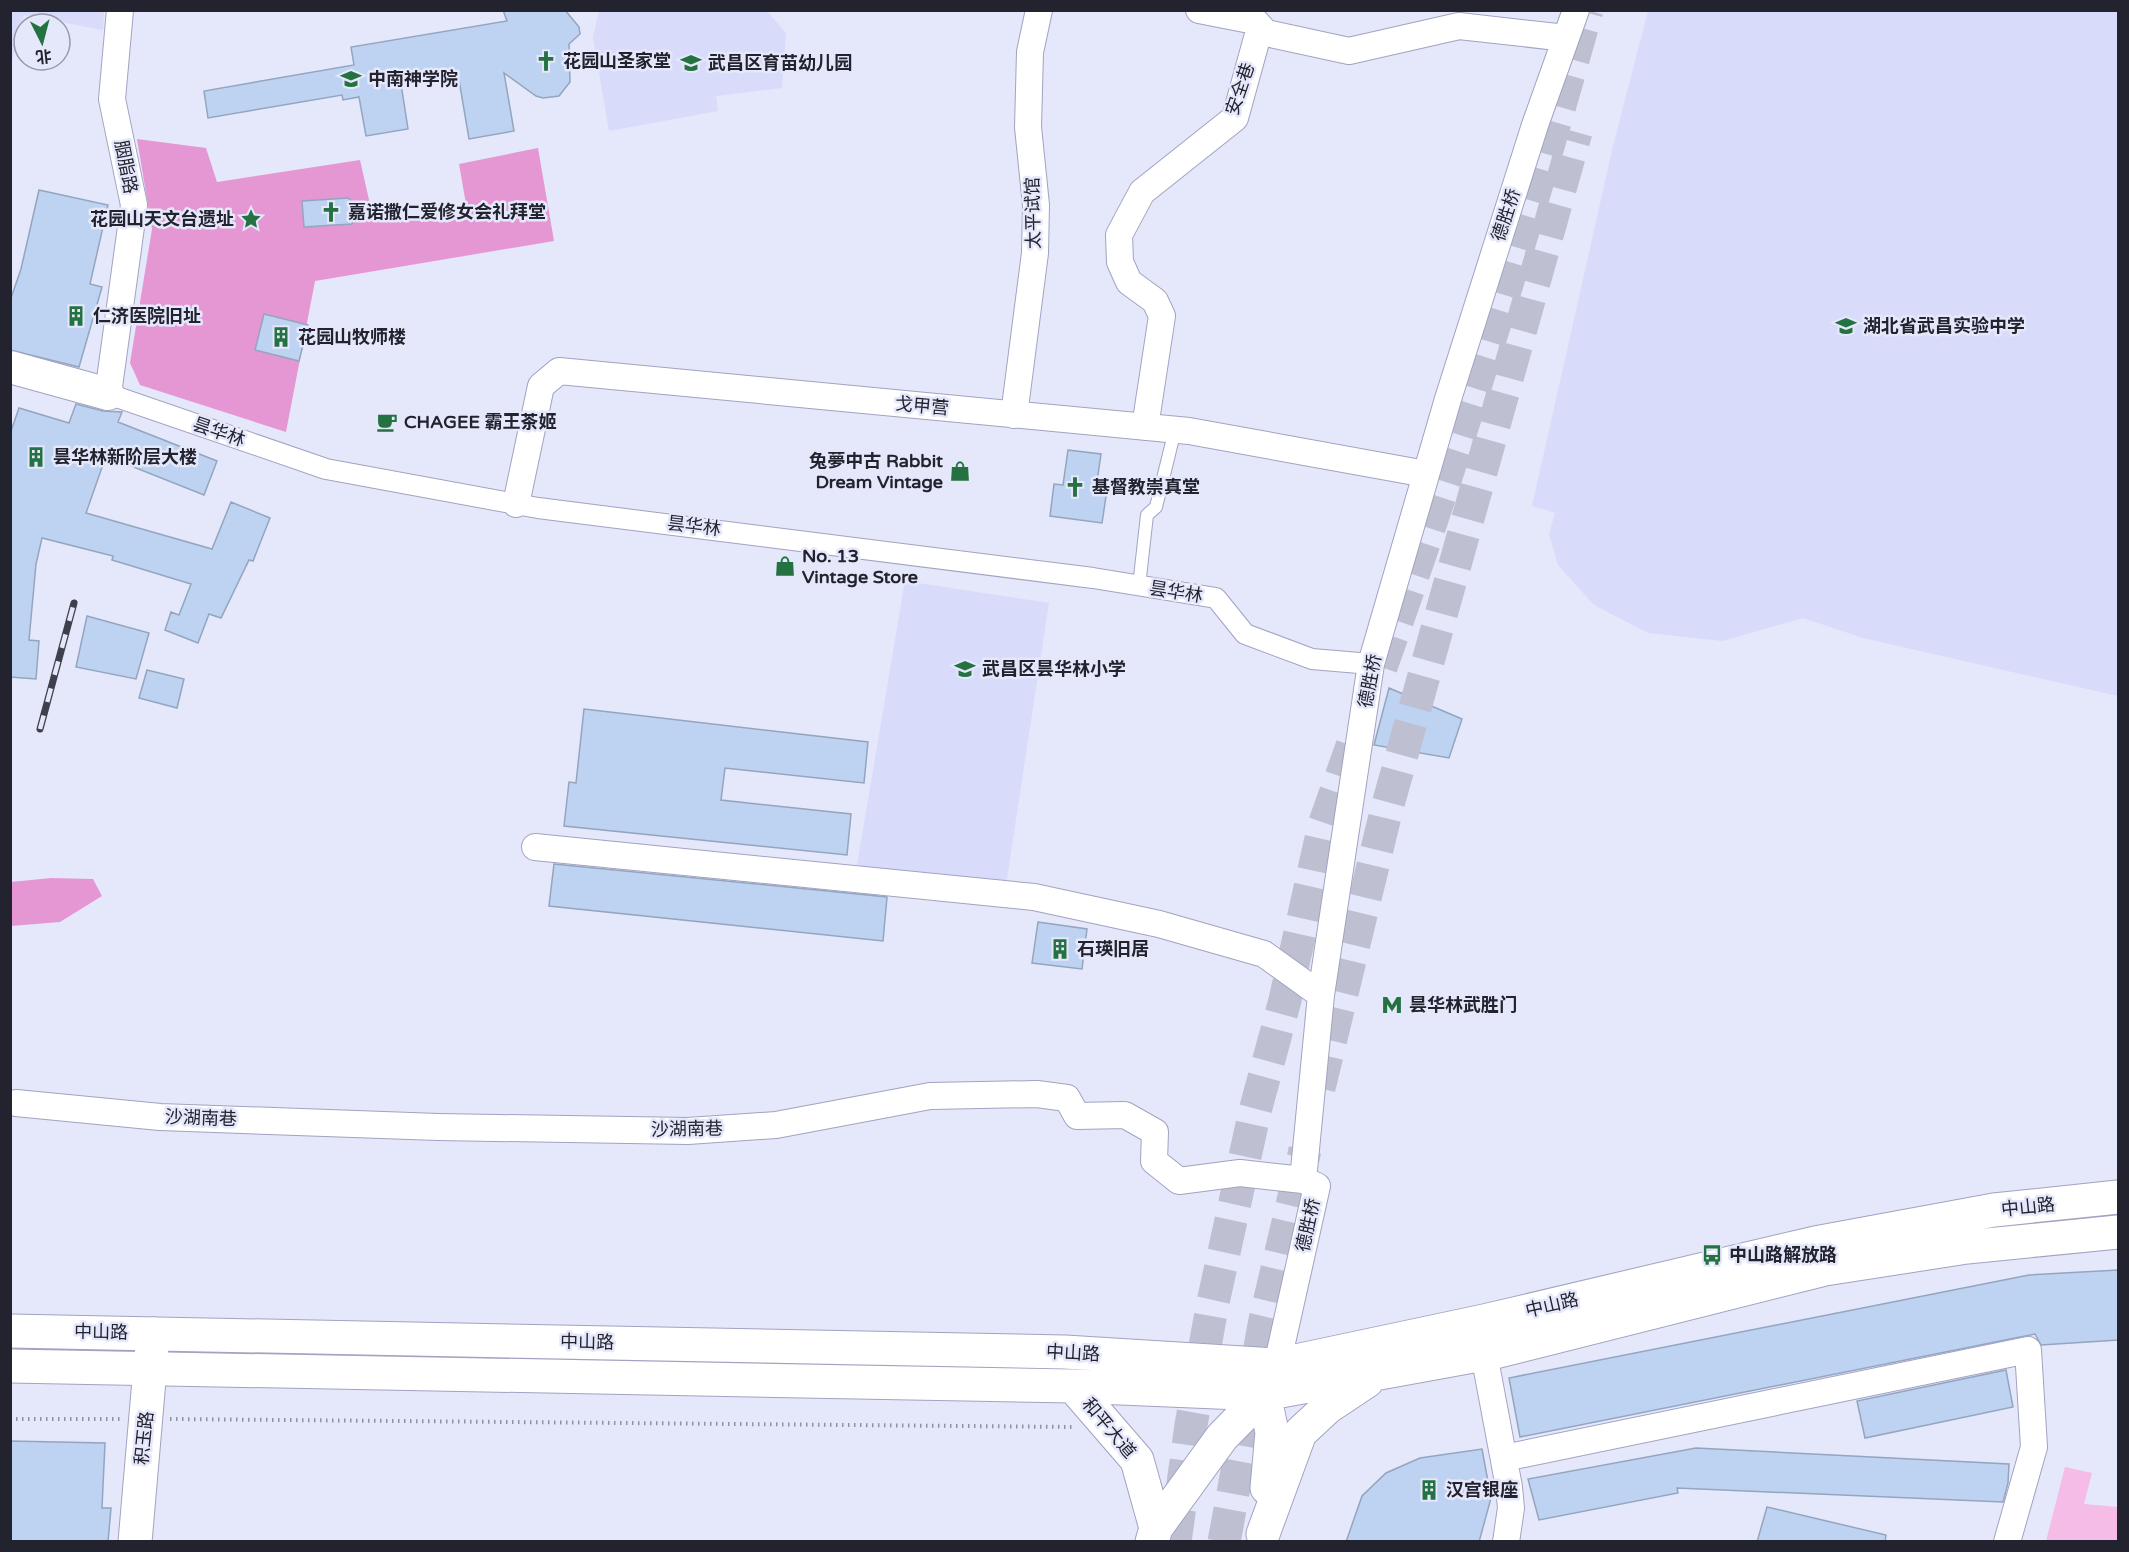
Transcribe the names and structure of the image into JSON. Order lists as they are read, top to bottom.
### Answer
{
  "streets": {
    "main road": ["中山路", "和平大道", "积玉路"],
    "street": [
      "安全巷",
      "胭脂路",
      "太平试馆",
      "德胜桥",
      "戈甲营",
      "昙华林",
      "沙湖南巷"
    ]
  },
  "crossings": [
    ["安全巷", "戈甲营"],
    ["胭脂路", "昙华林"],
    ["太平试馆", "戈甲营"],
    ["德胜桥", "戈甲营"],
    ["德胜桥", "昙华林"],
    ["德胜桥", "沙湖南巷"],
    ["德胜桥", "中山路"],
    ["戈甲营", "昙华林"],
    ["中山路", "和平大道"],
    ["中山路", "积玉路"]
  ],
  "places": {
    "church": ["花园山圣家堂", "嘉诺撒仁爱修女会礼拜堂", "基督教崇真堂"],
    "school or university": [
      "武昌区育苗幼儿园",
      "中南神学院",
      "湖北省武昌实验中学",
      "武昌区昙华林小学"
    ],
    "place": ["花园山天文台遗址"],
    "building": [
      "仁济医院旧址",
      "花园山牧师楼",
      "昙华林新阶层大楼",
      "石瑛旧居",
      "汉宫银座"
    ],
    "cafe": ["CHAGEE 霸王茶姬"],
    "shop": ["兔夢中古 Rabbit Dream Vintage", "No. 13 Vintage Store"],
    "metro station": ["昙华林武胜门"],
    "bus stop": ["中山路解放路"]
  },
  "north": "bottom"
}
